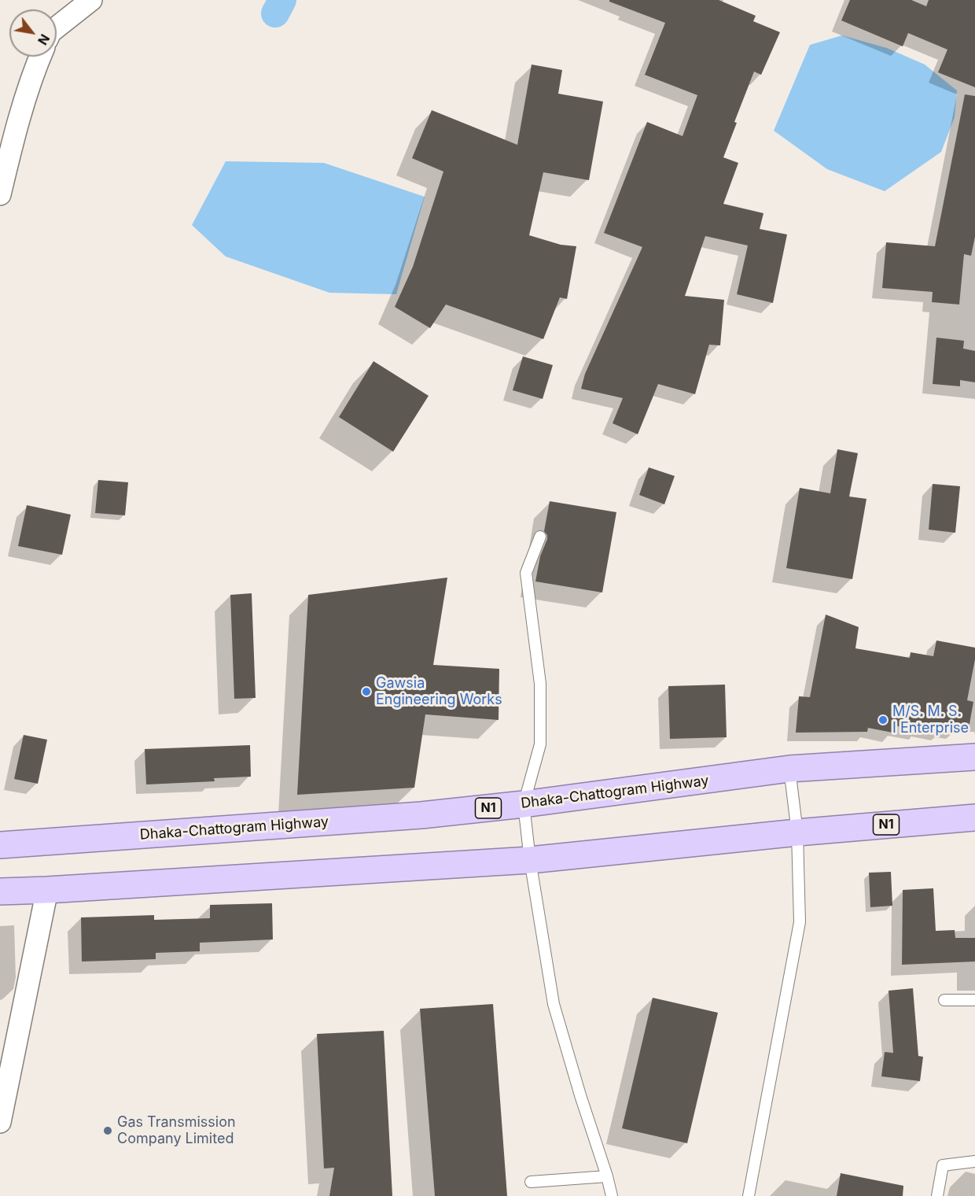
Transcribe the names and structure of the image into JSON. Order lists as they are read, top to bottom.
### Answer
{
  "streets": {
    "highway": ["Dhaka-Chattogram Highway", "N1"]
  },
  "places": ["Gawsia Engineering Works", "M/S. M. S. I Enterprise", "Gas Transmission Company Limited"],
  "north": "bottom right"
}
